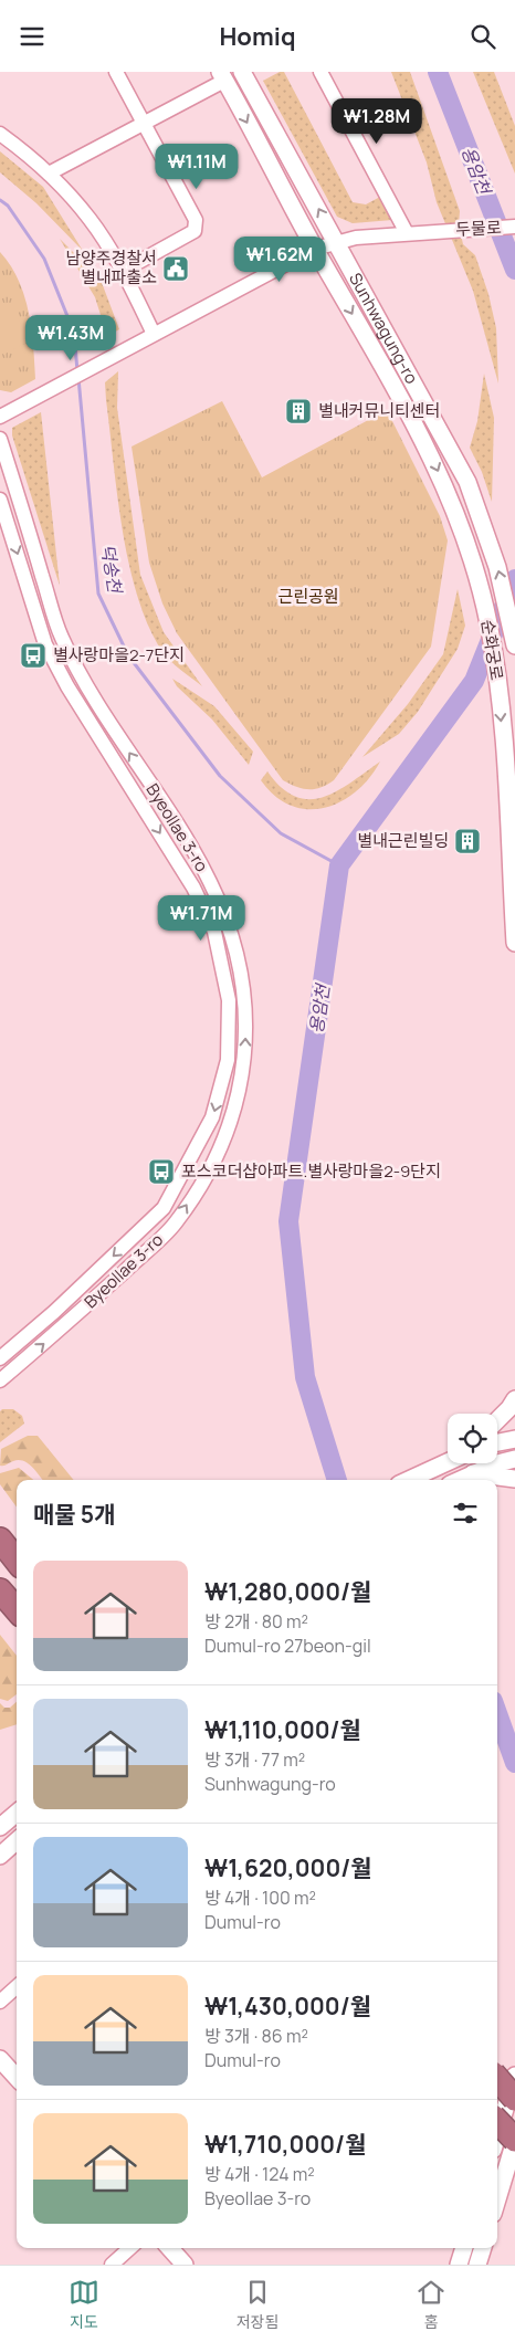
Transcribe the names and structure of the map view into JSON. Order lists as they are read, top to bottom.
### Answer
{
  "streets": {
    "street": [
      "두물로",
      "Sunhwagung-ro",
      "순화궁로",
      "Byeollae 3-ro"
    ]
  },
  "crossings": [
    ["두물로", "Sunhwagung-ro"],
    ["Sunhwagung-ro", "순화궁로"]
  ],
  "water": ["용암천", "덕송천"],
  "parks": ["근린공원"],
  "places": {
    "public building": ["남양주경찰서 별내파출소"],
    "building": ["별내커뮤니티센터", "별내근린빌딩"],
    "bus stop": ["별사랑마을2-7단지", "포스코더샵아파트.별사랑마을2-9단지"]
  },
  "page": {
    "header": "Homiq",
    "price": [
      "₩1.28M",
      "₩1.11M",
      "₩1.62M",
      "₩1.43M",
      "₩1.71M"
    ],
    "heading": "매물 5개",
    "list": [
      {
        "name": "₩1,280,000/월",
        "note": "방 2개 · 80 m² · Dumul-ro 27beon-gil"
      },
      {
        "name": "₩1,110,000/월",
        "note": "방 3개 · 77 m² · Sunhwagung-ro"
      },
      {
        "name": "₩1,620,000/월",
        "note": "방 4개 · 100 m² · Dumul-ro"
      },
      {
        "name": "₩1,430,000/월",
        "note": "방 3개 · 86 m² · Dumul-ro"
      },
      {
        "name": "₩1,710,000/월",
        "note": "방 4개 · 124 m² · Byeollae 3-ro"
      }
    ],
    "tabs": ["지도", "저장됨", "홈"]
  }
}
